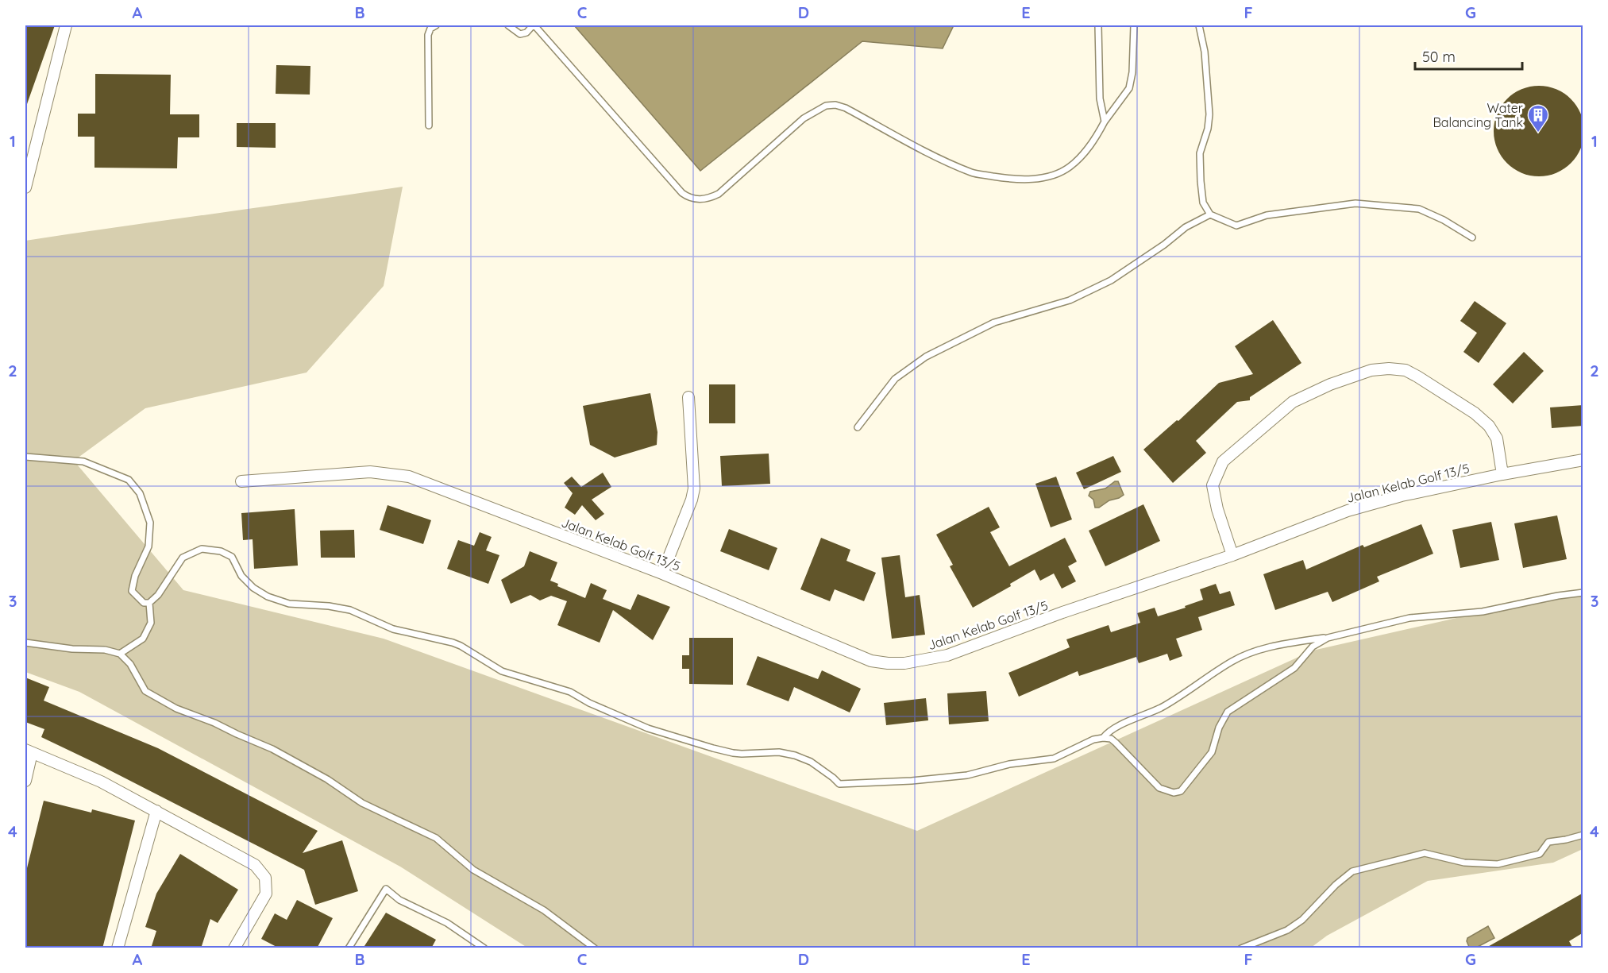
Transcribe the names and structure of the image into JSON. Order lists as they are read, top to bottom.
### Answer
{
  "streets": {
    "street": ["Jalan Kelab Golf 13/5"]
  },
  "places": {
    "building": ["Water Balancing Tank"]
  },
  "scale_bar": "50 m",
  "grid": {
    "columns": [
      "A",
      "B",
      "C",
      "D",
      "E",
      "F",
      "G"
    ],
    "rows": [
      "1",
      "2",
      "3",
      "4"
    ]
  }
}
